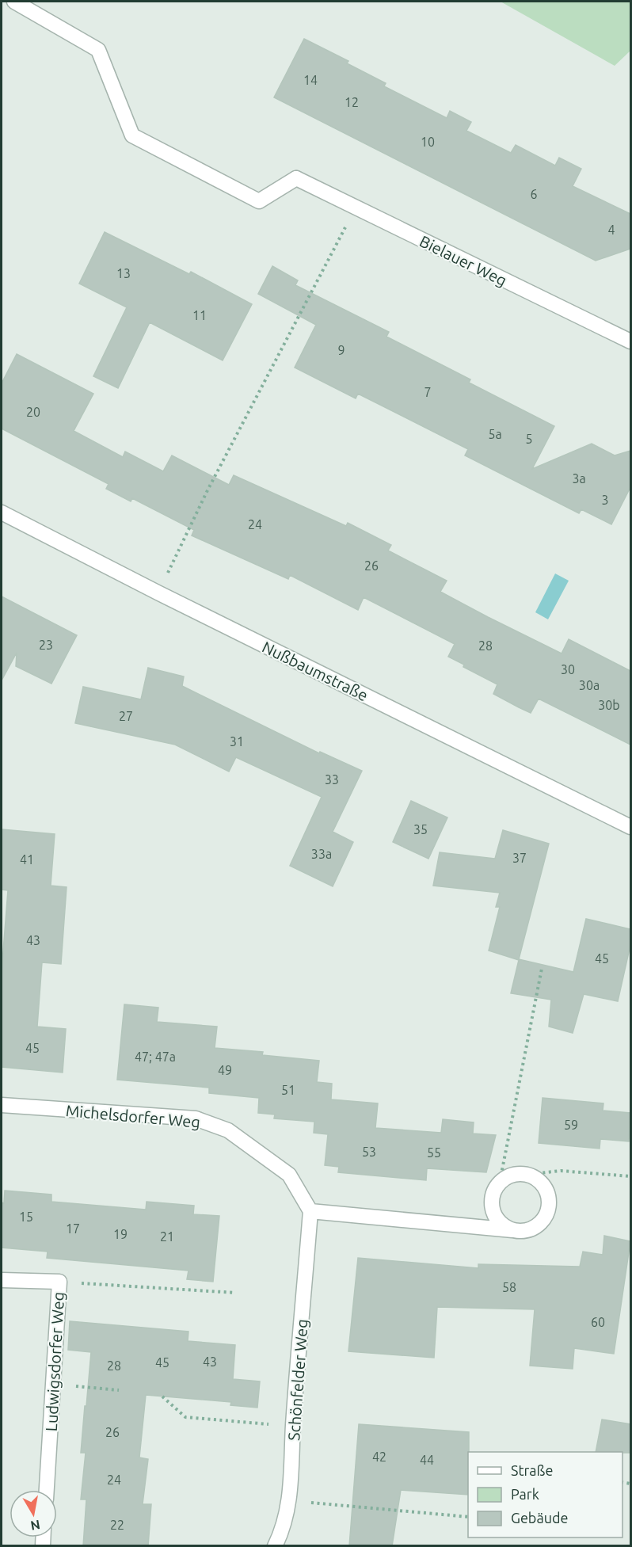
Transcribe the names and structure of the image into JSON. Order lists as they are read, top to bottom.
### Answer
{
  "streets": {
    "street": [
      "Bielauer Weg",
      "Nußbaumstraße",
      "Michelsdorfer Weg",
      "Ludwigsdorfer Weg",
      "Schönfelder Weg"
    ]
  },
  "crossings": [
    ["Michelsdorfer Weg", "Schönfelder Weg"]
  ],
  "house_numbers": [
    "14",
    "12",
    "10",
    "6",
    "4",
    "13",
    "11",
    "9",
    "7",
    "20",
    "5a",
    "5",
    "3a",
    "3",
    "24",
    "26",
    "23",
    "28",
    "30",
    "30a",
    "30b",
    "27",
    "31",
    "33",
    "35",
    "33a",
    "37",
    "41",
    "43",
    "45",
    "45",
    "47; 47a",
    "49",
    "51",
    "59",
    "53",
    "55",
    "15",
    "17",
    "19",
    "21",
    "58",
    "60",
    "43",
    "45",
    "28",
    "26",
    "42",
    "44",
    "24",
    "22"
  ],
  "legend": ["Straße", "Park", "Gebäude"],
  "north": "bottom"
}
